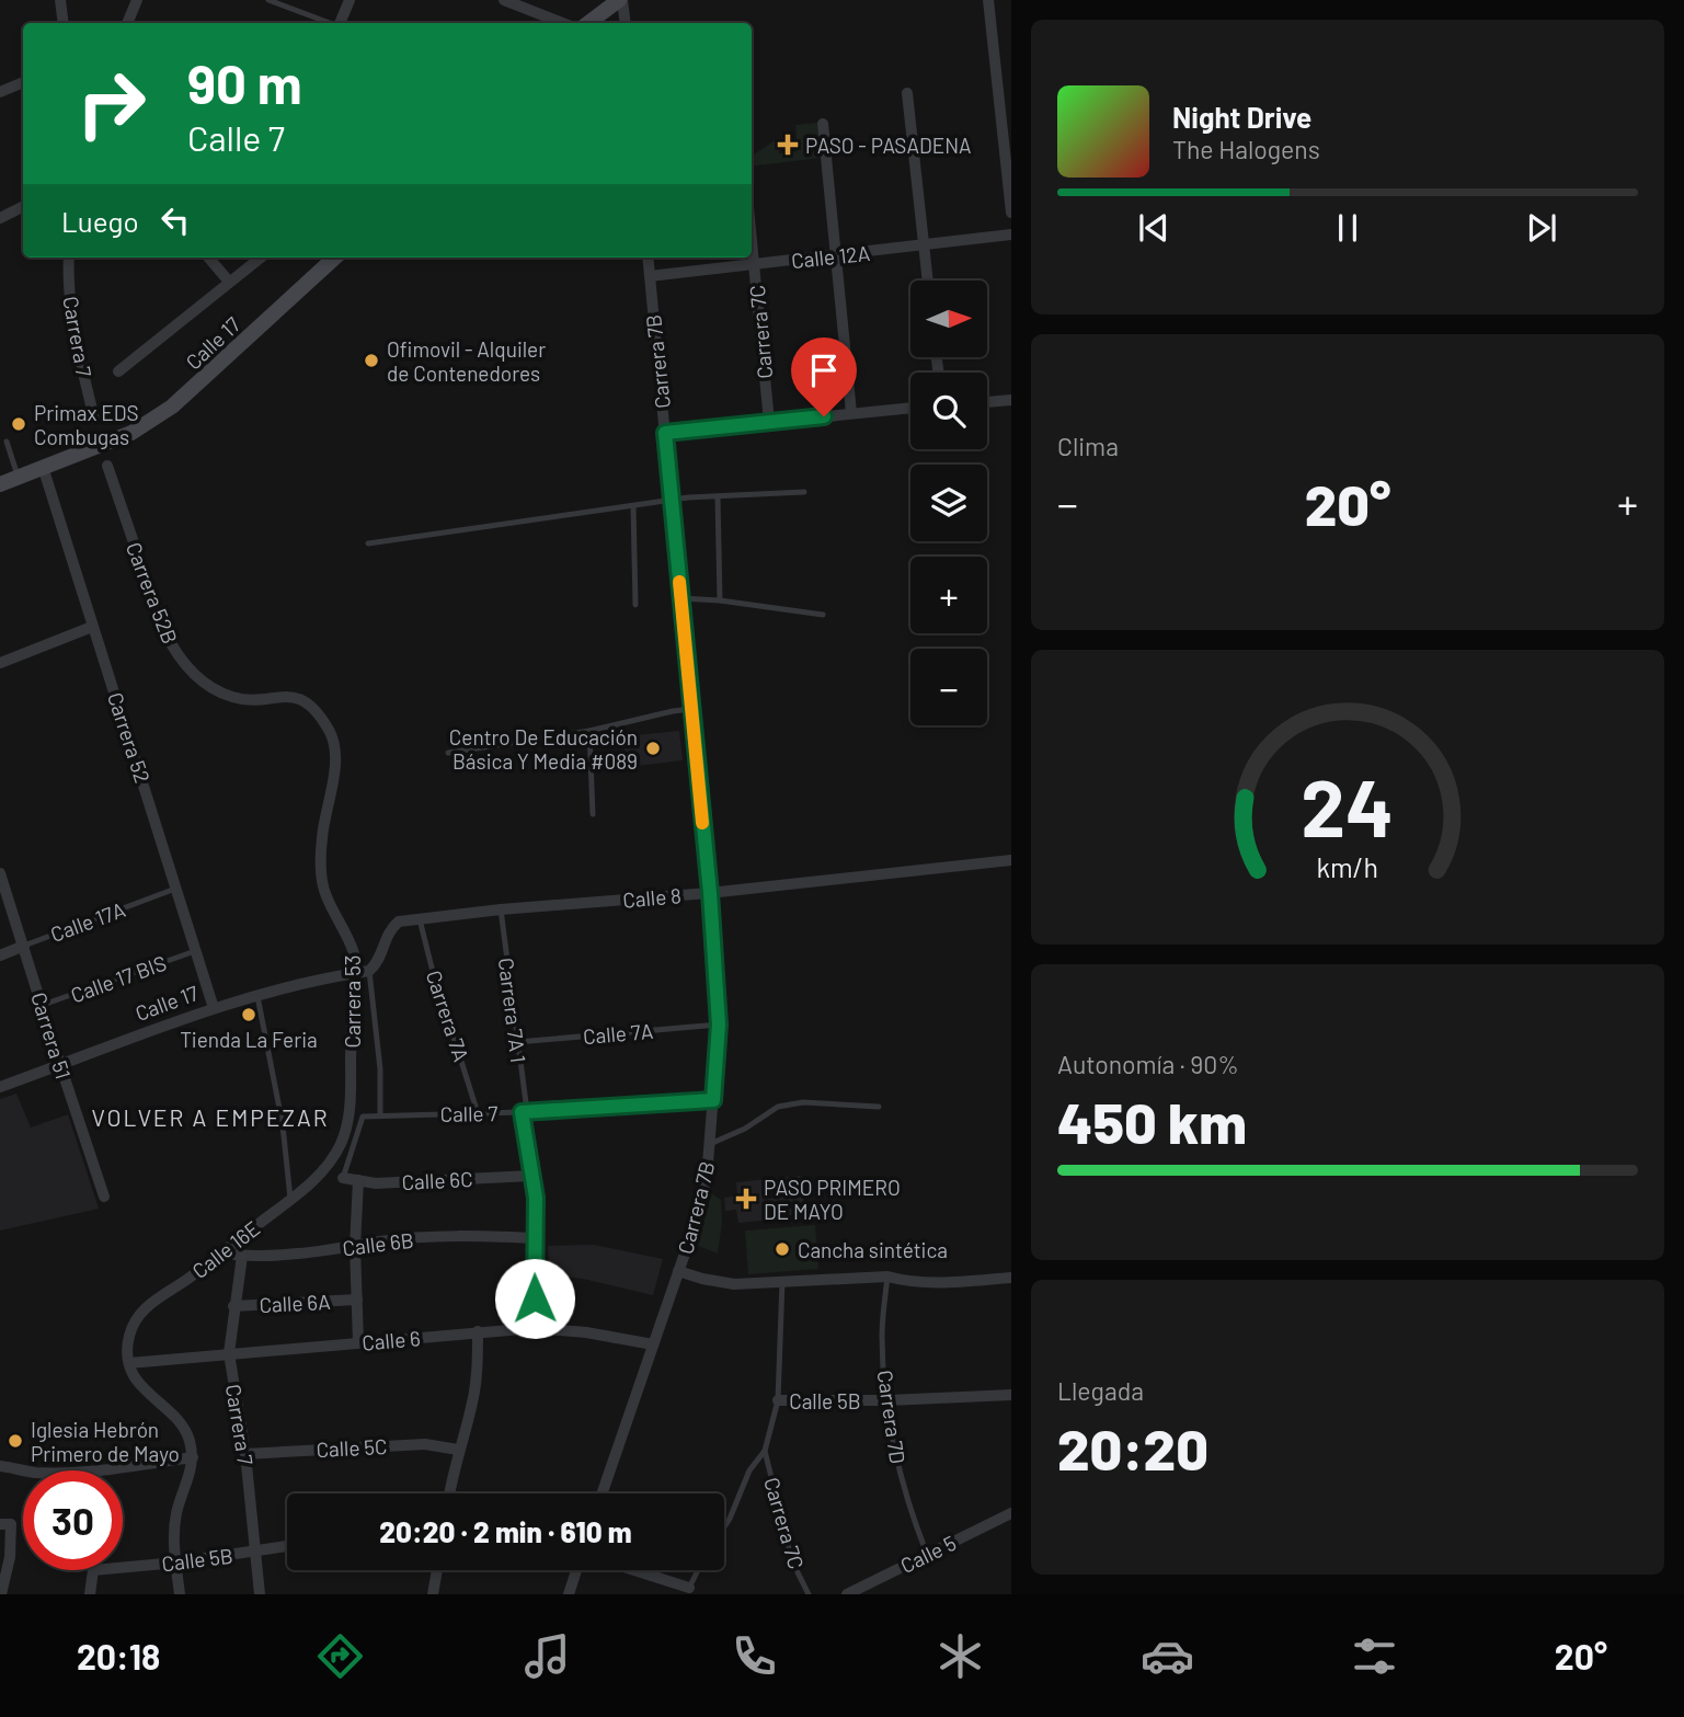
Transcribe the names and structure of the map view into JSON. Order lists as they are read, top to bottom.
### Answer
{
  "streets": {
    "main road": ["Calle 17"],
    "street": [
      "Calle 12A",
      "Carrera 7C",
      "Carrera 7",
      "Carrera 7B",
      "Carrera 52B",
      "Carrera 52",
      "Calle 8",
      "Calle 17A",
      "Carrera 53",
      "Carrera 7A 1",
      "Carrera 51",
      "Calle 6C",
      "Calle 6B",
      "Calle 16E",
      "Calle 6A",
      "Calle 6",
      "Calle 5B",
      "Calle 5C",
      "Calle 5"
    ],
    "lane": [
      "Calle 17 BIS",
      "Carrera 7A",
      "Calle 7A",
      "Calle 7",
      "Carrera 7D"
    ]
  },
  "crossings": [
    ["Calle 12A", "Carrera 7C"],
    ["Calle 12A", "Carrera 7B"],
    ["Carrera 7C", "Calle 5B"],
    ["Carrera 7", "Calle 6B"],
    ["Carrera 7", "Calle 6A"],
    ["Carrera 7", "Calle 6"],
    ["Carrera 7", "Calle 5B"],
    ["Carrera 7", "Calle 5C"],
    ["Calle 17", "Carrera 52"],
    ["Calle 17", "Calle 8"],
    ["Calle 17", "Carrera 53"],
    ["Calle 17", "Carrera 51"],
    ["Carrera 7B", "Calle 8"],
    ["Carrera 7B", "Calle 7A"],
    ["Carrera 7B", "Calle 7"],
    ["Carrera 7B", "Calle 6"],
    ["Carrera 52B", "Carrera 53"],
    ["Carrera 52", "Calle 17A"],
    ["Carrera 52", "Calle 17 BIS"],
    ["Calle 8", "Carrera 7A 1"],
    ["Calle 8", "Carrera 7A"],
    ["Calle 17A", "Carrera 51"],
    ["Calle 17 BIS", "Carrera 51"],
    ["Carrera 53", "Calle 16E"],
    ["Carrera 7A 1", "Calle 7A"],
    ["Carrera 7A 1", "Calle 7"],
    ["Carrera 7A 1", "Calle 6C"],
    ["Carrera 7A 1", "Calle 6B"],
    ["Carrera 7A 1", "Calle 6"],
    ["Carrera 7A", "Calle 7"],
    ["Calle 7", "Calle 6C"],
    ["Calle 6B", "Calle 16E"],
    ["Calle 16E", "Calle 6"],
    ["Calle 5B", "Carrera 7D"],
    ["Carrera 7D", "Calle 5"]
  ],
  "districts": ["VOLVER A EMPEZAR"],
  "places": {
    "health": ["PASO - PASADENA", "PASO PRIMERO DE MAYO"],
    "other": [
      "Ofimovil - Alquiler de Contenedores",
      "Primax EDS Combugas",
      "Centro De Educación Básica Y Media #089",
      "Tienda La Feria",
      "Cancha sintética",
      "Iglesia Hebrón Primero de Mayo"
    ]
  },
  "north": "right",
  "page": {
    "turn": ["90 m", "Calle 7"],
    "song": ["Night Drive", "The Halogens"],
    "then": "Luego",
    "map_buttons": ["+", "−"],
    "tile": [
      "Clima",
      ["Autonomía · 90%", "450 km"],
      ["Llegada", "20:20"]
    ],
    "heat": ["−", "20°", "+"],
    "limit": "30",
    "trip": "20:20 · 2 min · 610 m",
    "tabs": ["20:18", "20°"],
    "gauge": ["24", "km/h"]
  }
}
